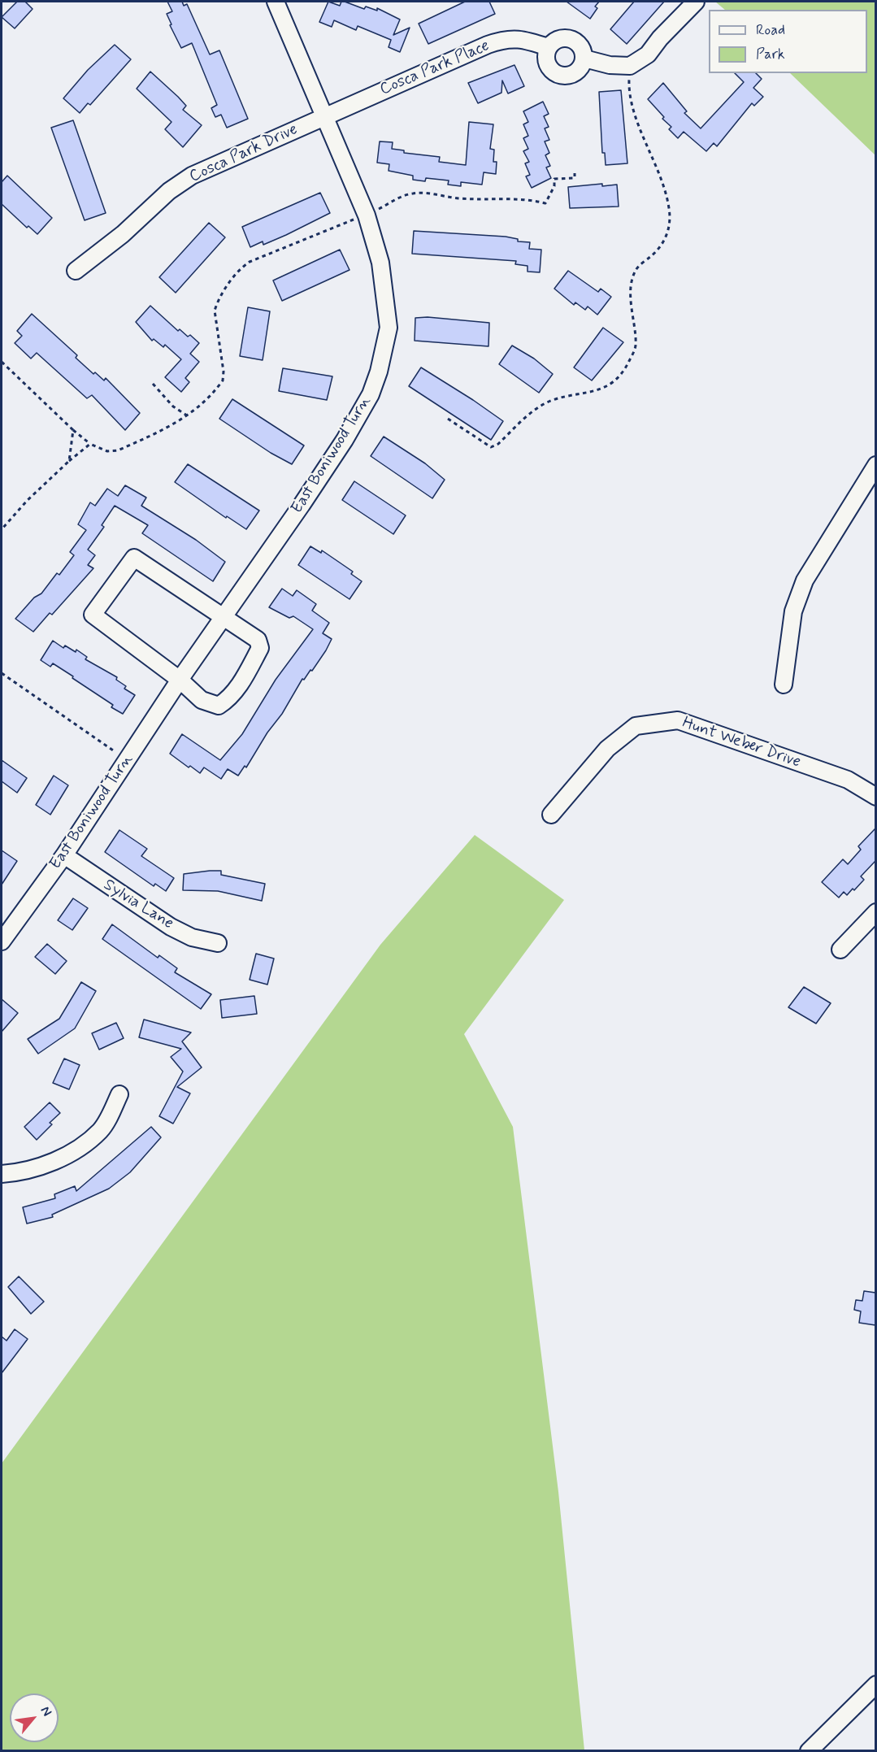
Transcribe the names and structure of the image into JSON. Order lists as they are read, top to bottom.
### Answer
{
  "streets": {
    "street": [
      "Cosca Park Place",
      "Cosca Park Drive",
      "East Boniwood Turn",
      "Hunt Weber Drive",
      "Sylvia Lane"
    ]
  },
  "crossings": [
    ["Cosca Park Place", "Cosca Park Drive"],
    ["Cosca Park Place", "East Boniwood Turn"],
    ["Cosca Park Drive", "East Boniwood Turn"],
    ["East Boniwood Turn", "Sylvia Lane"]
  ],
  "legend": ["Road", "Park"],
  "north": "top right"
}
